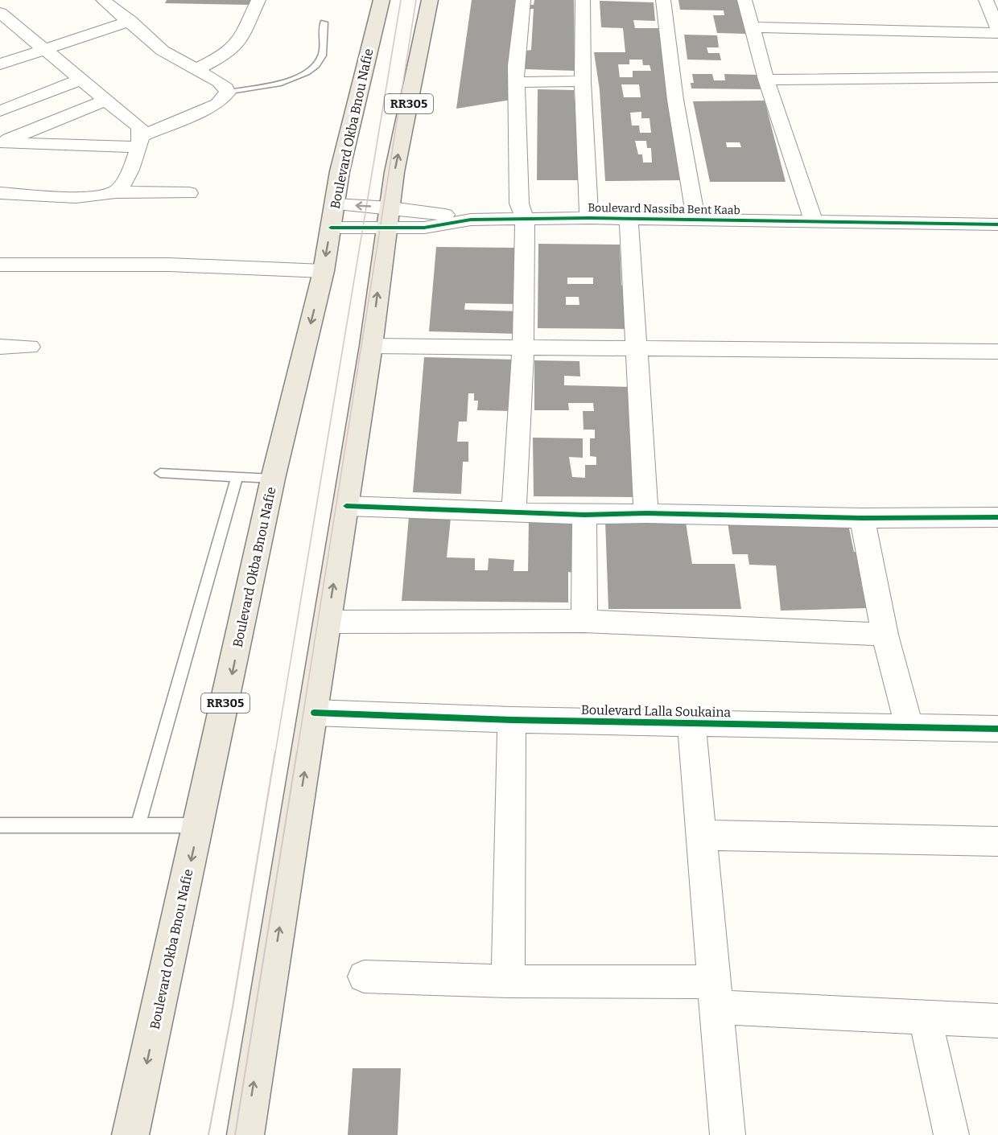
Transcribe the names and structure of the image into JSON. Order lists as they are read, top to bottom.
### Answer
{
  "streets": {
    "main road": ["RR305", "Boulevard Okba Bnou Nafie"],
    "street": ["Boulevard Nassiba Bent Kaab", "Boulevard Lalla Soukaina"]
  },
  "crossings": [
    ["RR305", "Boulevard Nassiba Bent Kaab"],
    ["RR305", "Boulevard Lalla Soukaina"],
    ["Boulevard Okba Bnou Nafie", "Boulevard Nassiba Bent Kaab"]
  ]
}
